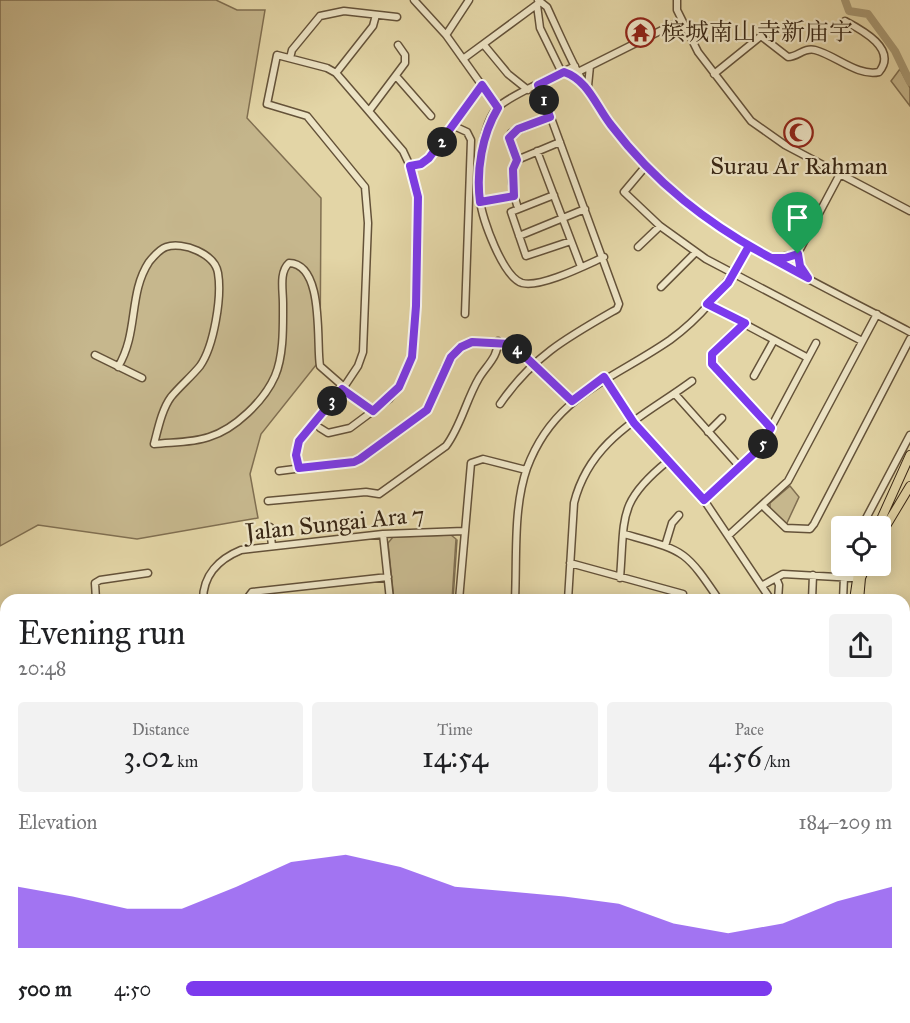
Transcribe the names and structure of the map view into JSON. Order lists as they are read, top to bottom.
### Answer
{
  "streets": {
    "street": ["Jalan Sungai Ara 7"]
  },
  "places": {
    "temple": ["槟城南山寺新庙宇"],
    "mosque": ["Surau Ar Rahman"]
  },
  "page": {
    "pins": [
      "1",
      "2",
      "4",
      "3",
      "5"
    ],
    "heading": ["Evening run", "20:48"],
    "stats": [
      ["Distance", "3.02 km"],
      ["Time", "14:54"],
      ["Pace", "4:56 /km"]
    ],
    "chart": ["Elevation", "184–209 m"],
    "list": [
      {
        "name": "500 m",
        "note": "4:50"
      }
    ]
  }
}
